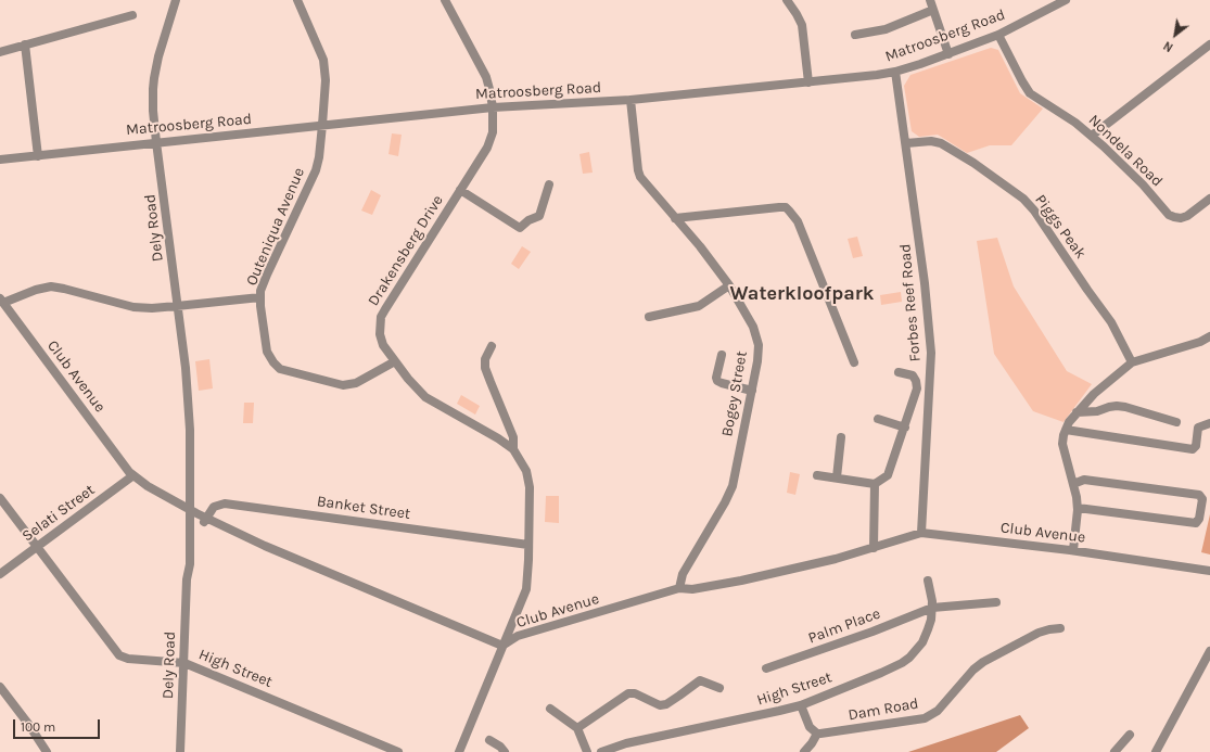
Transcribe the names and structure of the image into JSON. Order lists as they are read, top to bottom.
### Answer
{
  "streets": {
    "street": [
      "Matroosberg Road",
      "Nondela Road",
      "Outeniqua Avenue",
      "Piggs Peak",
      "Dely Road",
      "Drakensberg Drive",
      "Forbes Reef Road",
      "Club Avenue",
      "Bogey Street",
      "Banket Street",
      "Selati Street",
      "Palm Place",
      "High Street",
      "Dam Road"
    ]
  },
  "crossings": [
    ["Matroosberg Road", "Nondela Road"],
    ["Matroosberg Road", "Outeniqua Avenue"],
    ["Matroosberg Road", "Dely Road"],
    ["Matroosberg Road", "Drakensberg Drive"],
    ["Matroosberg Road", "Forbes Reef Road"],
    ["Matroosberg Road", "Bogey Street"],
    ["Outeniqua Avenue", "Drakensberg Drive"],
    ["Piggs Peak", "Forbes Reef Road"],
    ["Dely Road", "Club Avenue"],
    ["Dely Road", "High Street"],
    ["Drakensberg Drive", "Club Avenue"],
    ["Drakensberg Drive", "Banket Street"],
    ["Forbes Reef Road", "Club Avenue"],
    ["Club Avenue", "Bogey Street"],
    ["Club Avenue", "Banket Street"],
    ["Club Avenue", "Selati Street"],
    ["Selati Street", "High Street"],
    ["Palm Place", "High Street"]
  ],
  "districts": ["Waterkloofpark"],
  "scale_bar": "100 m",
  "north": "bottom left"
}
